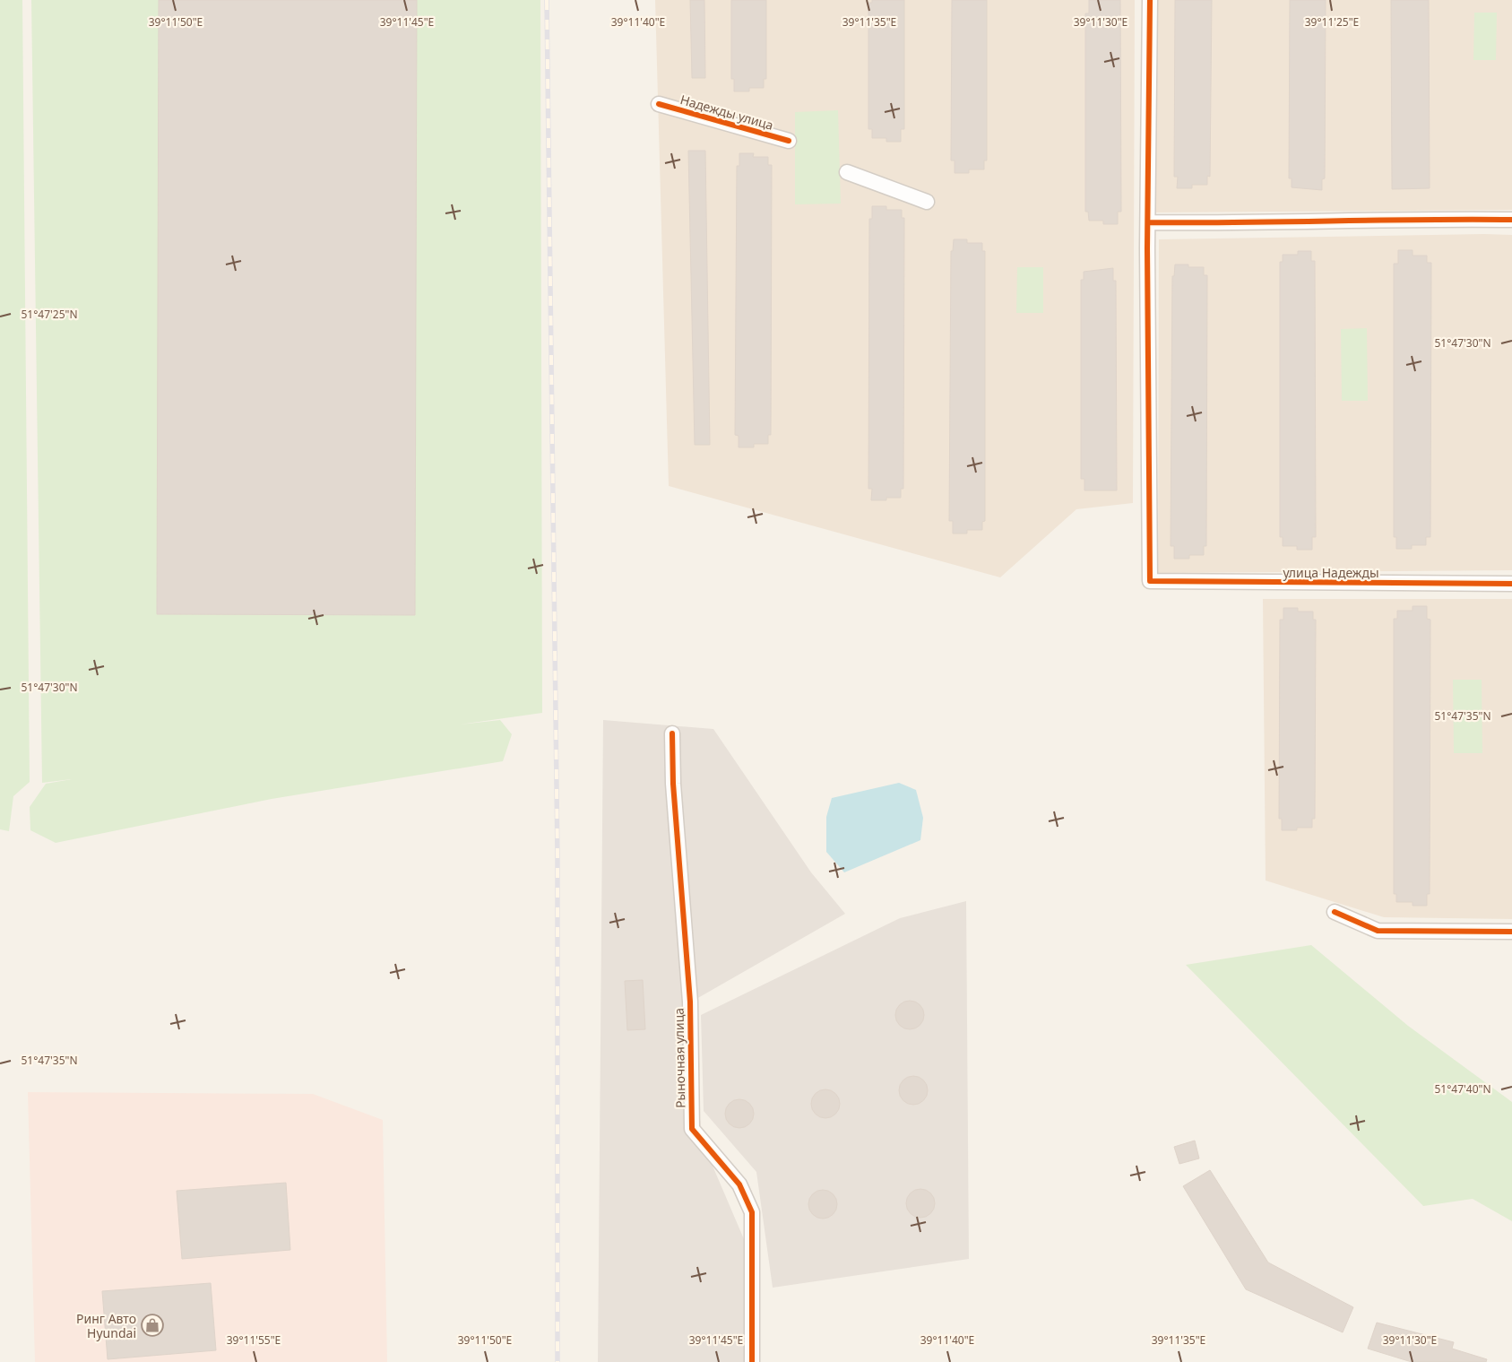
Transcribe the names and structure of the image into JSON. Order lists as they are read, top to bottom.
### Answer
{
  "streets": {
    "street": ["Надежды улица", "улица Надежды", "Рыночная улица"]
  },
  "places": {
    "shop": ["Ринг Авто Hyundai"]
  },
  "coordinates": [
    "39°11'50\"E",
    "39°11'45\"E",
    "39°11'40\"E",
    "39°11'35\"E",
    "39°11'30\"E",
    "39°11'25\"E",
    "51°47'25\"N",
    "51°47'30\"N",
    "51°47'35\"N",
    "51°47'40\"N",
    "39°11'55\"E"
  ]
}
